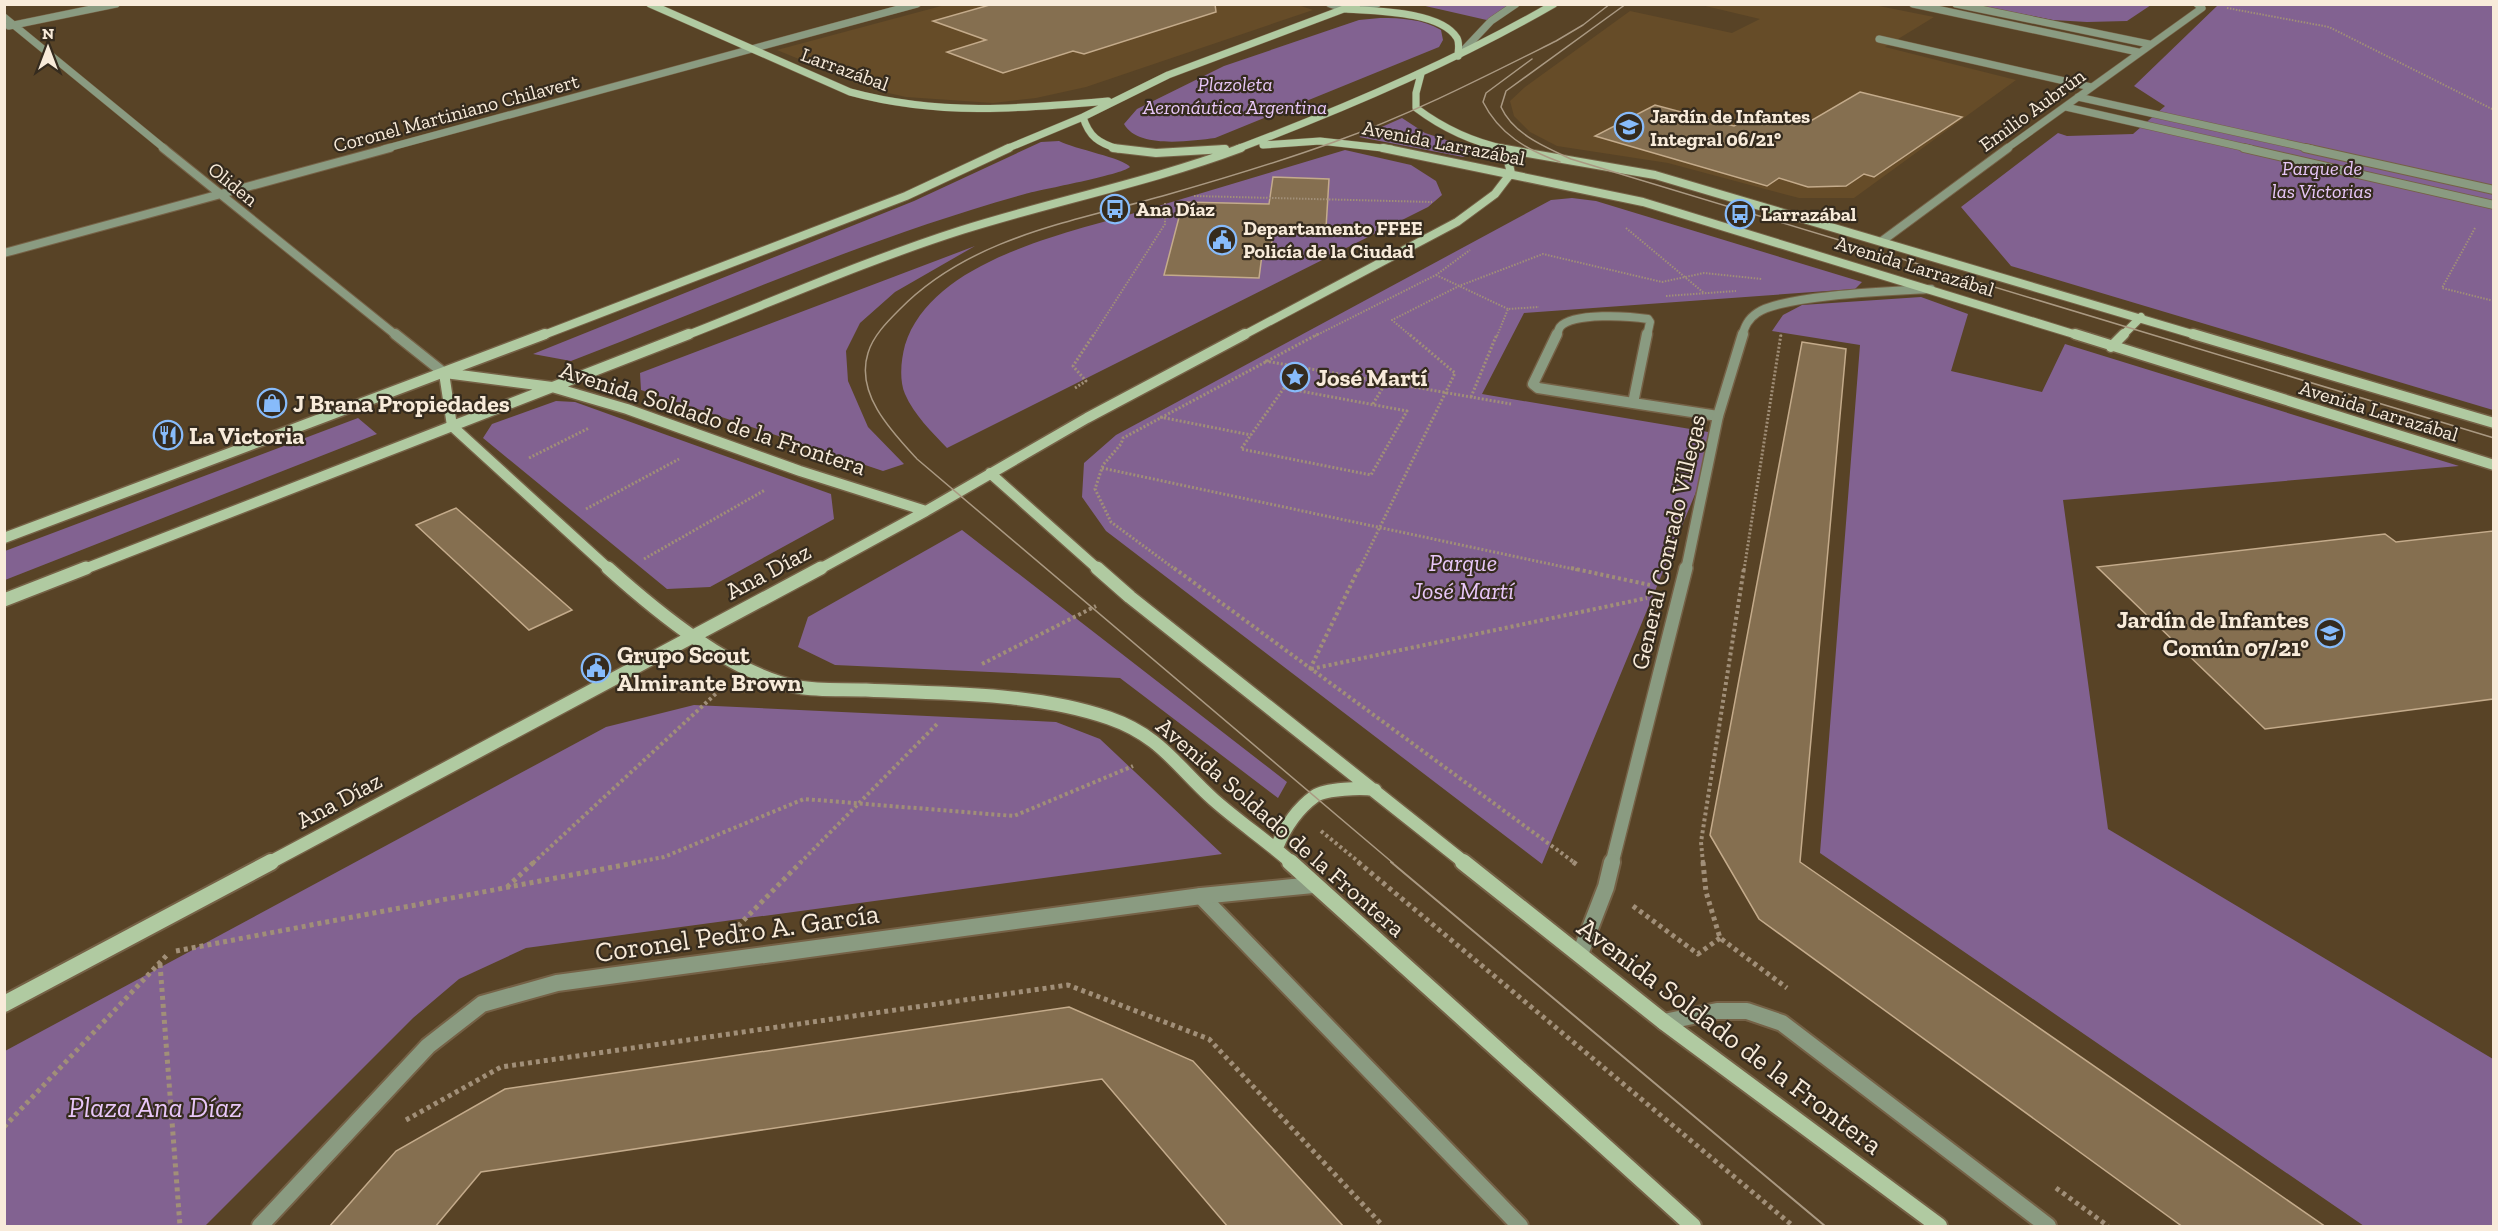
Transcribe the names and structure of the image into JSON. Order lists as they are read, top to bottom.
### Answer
{
  "streets": {
    "main road": [
      "Larrazábal",
      "Avenida Larrazábal",
      "Avenida Soldado de la Frontera",
      "Ana Díaz"
    ],
    "street": [
      "Emilio Aubrún",
      "Coronel Martiniano Chilavert",
      "Oliden",
      "General Conrado Villegas",
      "Coronel Pedro A. García"
    ]
  },
  "crossings": [
    ["Larrazábal", "Coronel Martiniano Chilavert"],
    ["Emilio Aubrún", "Avenida Larrazábal"],
    ["Coronel Martiniano Chilavert", "Oliden"],
    ["Avenida Larrazábal", "General Conrado Villegas"],
    ["Avenida Larrazábal", "Ana Díaz"],
    ["Oliden", "Avenida Soldado de la Frontera"],
    ["Avenida Soldado de la Frontera", "General Conrado Villegas"],
    ["Avenida Soldado de la Frontera", "Ana Díaz"],
    ["Avenida Soldado de la Frontera", "Coronel Pedro A. García"]
  ],
  "parks": [
    "Plazoleta Aeronáutica Argentina",
    "Parque de las Victorias",
    "Parque José Martí",
    "Plaza Ana Díaz"
  ],
  "places": {
    "school or university": ["Jardín de Infantes Integral 06/21°", "Jardín de Infantes Común 07/21°"],
    "bus stop": ["Ana Díaz", "Larrazábal"],
    "public building": ["Departamento FFEE Policía de la Ciudad", "Grupo Scout Almirante Brown"],
    "place": ["José Martí"],
    "shop": ["J Brana Propiedades"],
    "restaurant": ["La Victoria"]
  },
  "north": "top"
}
